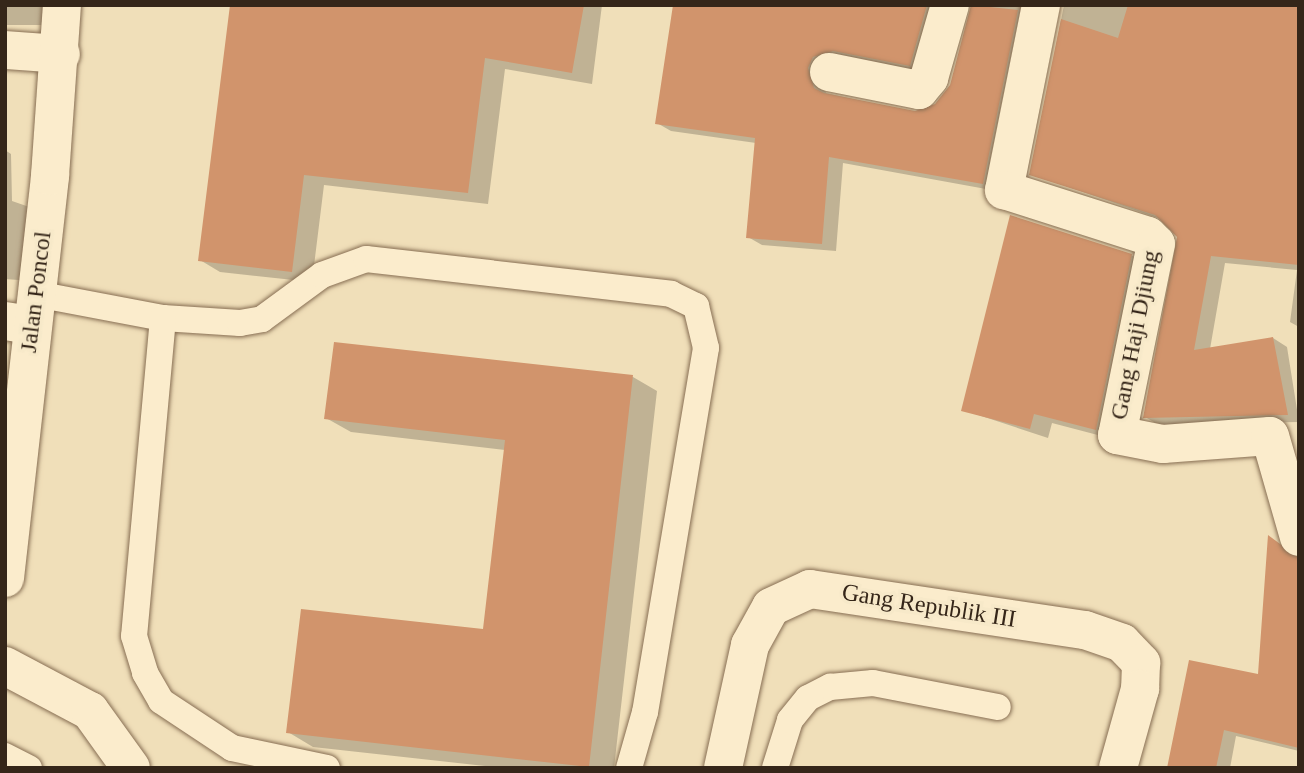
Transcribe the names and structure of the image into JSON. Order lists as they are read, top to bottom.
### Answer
{
  "streets": {
    "street": ["Jalan Poncol", "Gang Haji Djiung", "Gang Republik III"]
  }
}
